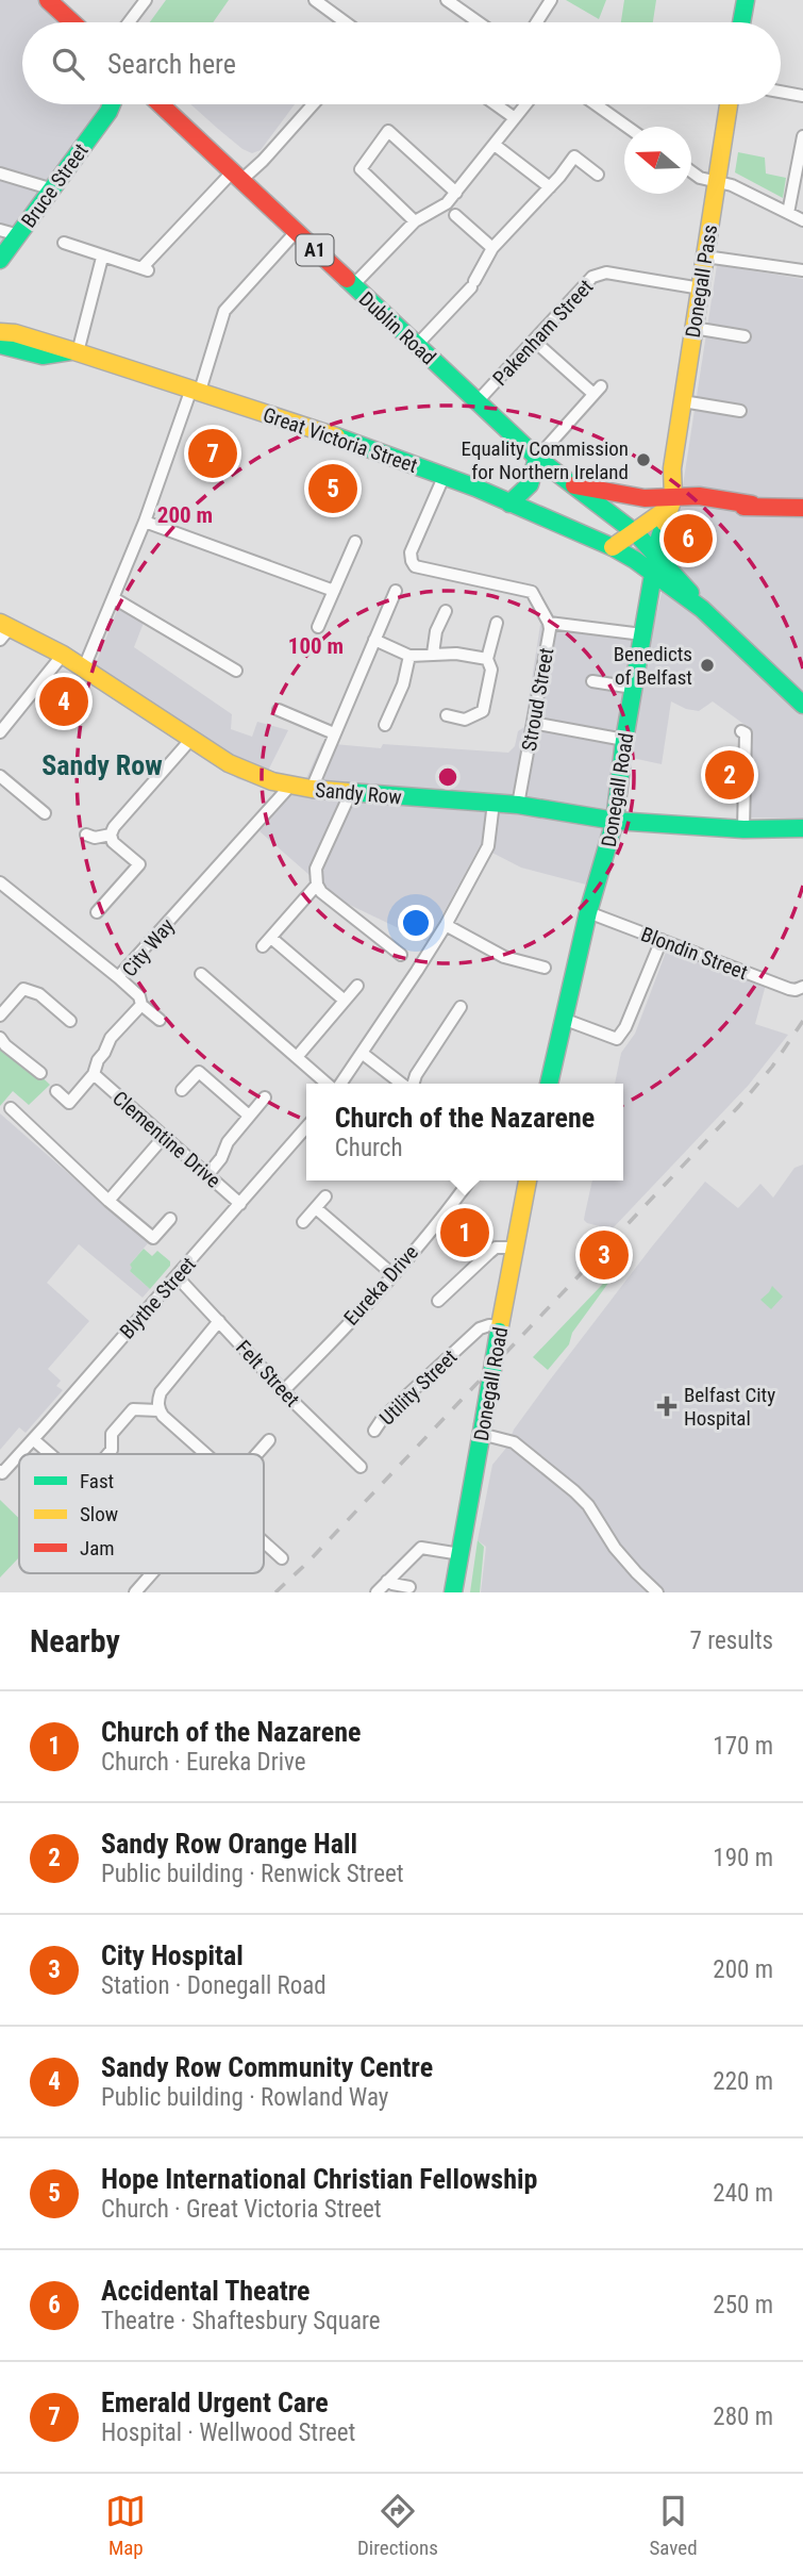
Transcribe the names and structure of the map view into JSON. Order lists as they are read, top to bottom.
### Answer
{
  "streets": {
    "main road": [
      "Bruce Street",
      "A1",
      "Donegall Pass",
      "Dublin Road",
      "Great Victoria Street",
      "Donegall Road",
      "Sandy Row"
    ],
    "street": [
      "Pakenham Street",
      "Stroud Street",
      "City Way",
      "Blondin Street",
      "Clementine Drive",
      "Eureka Drive",
      "Blythe Street",
      "Felt Street",
      "Utility Street"
    ]
  },
  "crossings": [
    ["Bruce Street", "A1"],
    ["A1", "Dublin Road"],
    ["A1", "Great Victoria Street"],
    ["A1", "Donegall Road"],
    ["Donegall Pass", "Pakenham Street"],
    ["Donegall Pass", "Donegall Road"],
    ["Dublin Road", "Pakenham Street"],
    ["Dublin Road", "Great Victoria Street"],
    ["Dublin Road", "Donegall Road"],
    ["Great Victoria Street", "Stroud Street"],
    ["Great Victoria Street", "Donegall Road"],
    ["Stroud Street", "Sandy Row"],
    ["Donegall Road", "Sandy Row"],
    ["Donegall Road", "Blondin Street"],
    ["Donegall Road", "Utility Street"],
    ["Sandy Row", "City Way"],
    ["City Way", "Clementine Drive"],
    ["Clementine Drive", "Blythe Street"],
    ["Eureka Drive", "Felt Street"],
    ["Blythe Street", "Felt Street"]
  ],
  "districts": ["Sandy Row"],
  "places": {
    "other": ["Equality Commission for Northern Ireland", "Benedicts of Belfast"],
    "health": ["Belfast City Hospital"]
  },
  "legend": ["Fast", "Slow", "Jam"],
  "north": "left",
  "page": {
    "search": "Search here",
    "pins": [
      "7",
      "5",
      "6",
      "4",
      "2",
      "1",
      "3"
    ],
    "popup": ["Church of the Nazarene", "Church"],
    "heading": ["Nearby", "7 results"],
    "list": [
      {
        "mark": "1",
        "name": "Church of the Nazarene",
        "note": "Church · Eureka Drive",
        "value": "170 m"
      },
      {
        "mark": "2",
        "name": "Sandy Row Orange Hall",
        "note": "Public building · Renwick Street",
        "value": "190 m"
      },
      {
        "mark": "3",
        "name": "City Hospital",
        "note": "Station · Donegall Road",
        "value": "200 m"
      },
      {
        "mark": "4",
        "name": "Sandy Row Community Centre",
        "note": "Public building · Rowland Way",
        "value": "220 m"
      },
      {
        "mark": "5",
        "name": "Hope International Christian Fellowship",
        "note": "Church · Great Victoria Street",
        "value": "240 m"
      },
      {
        "mark": "6",
        "name": "Accidental Theatre",
        "note": "Theatre · Shaftesbury Square",
        "value": "250 m"
      },
      {
        "mark": "7",
        "name": "Emerald Urgent Care",
        "note": "Hospital · Wellwood Street",
        "value": "280 m"
      }
    ],
    "nav": ["Map", "Directions", "Saved"]
  },
  "rings": ["200 m", "100 m"]
}
